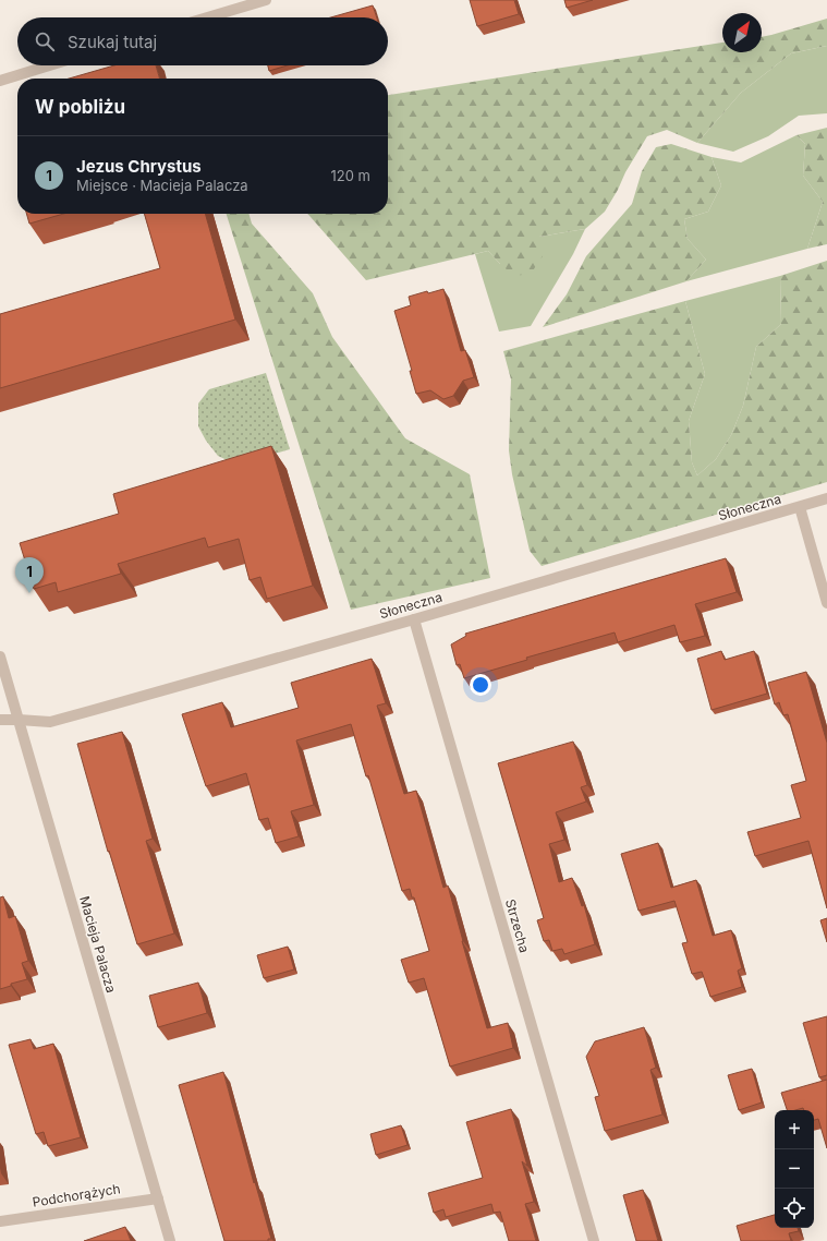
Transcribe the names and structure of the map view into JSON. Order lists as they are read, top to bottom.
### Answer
{
  "streets": {
    "street": [
      "Słoneczna",
      "Strzecha",
      "Macieja Palacza",
      "Podchorążych"
    ]
  },
  "crossings": [
    ["Słoneczna", "Strzecha"],
    ["Słoneczna", "Macieja Palacza"],
    ["Macieja Palacza", "Podchorążych"]
  ],
  "north": "top right",
  "page": {
    "search": "Szukaj tutaj",
    "heading": "W pobliżu",
    "list": [
      {
        "mark": "1",
        "name": "Jezus Chrystus",
        "note": "Miejsce · Macieja Palacza",
        "value": "120 m"
      }
    ],
    "pins": "1",
    "map_buttons": ["+", "−"]
  }
}
